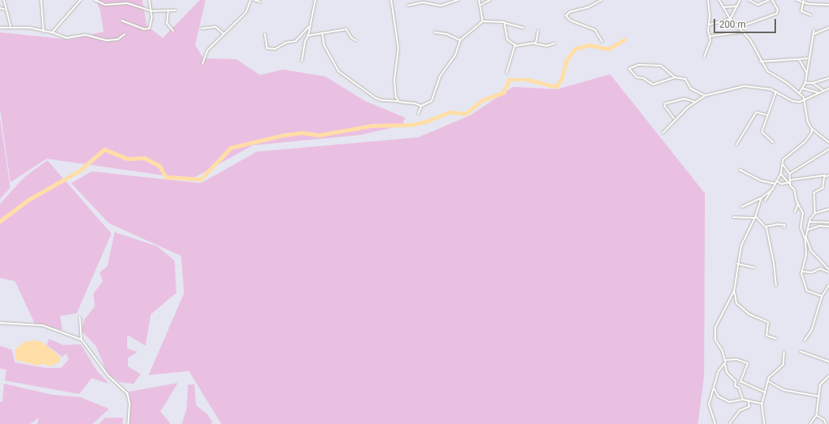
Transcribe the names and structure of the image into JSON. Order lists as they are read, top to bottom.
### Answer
{
  "scale_bar": "200 m"
}
